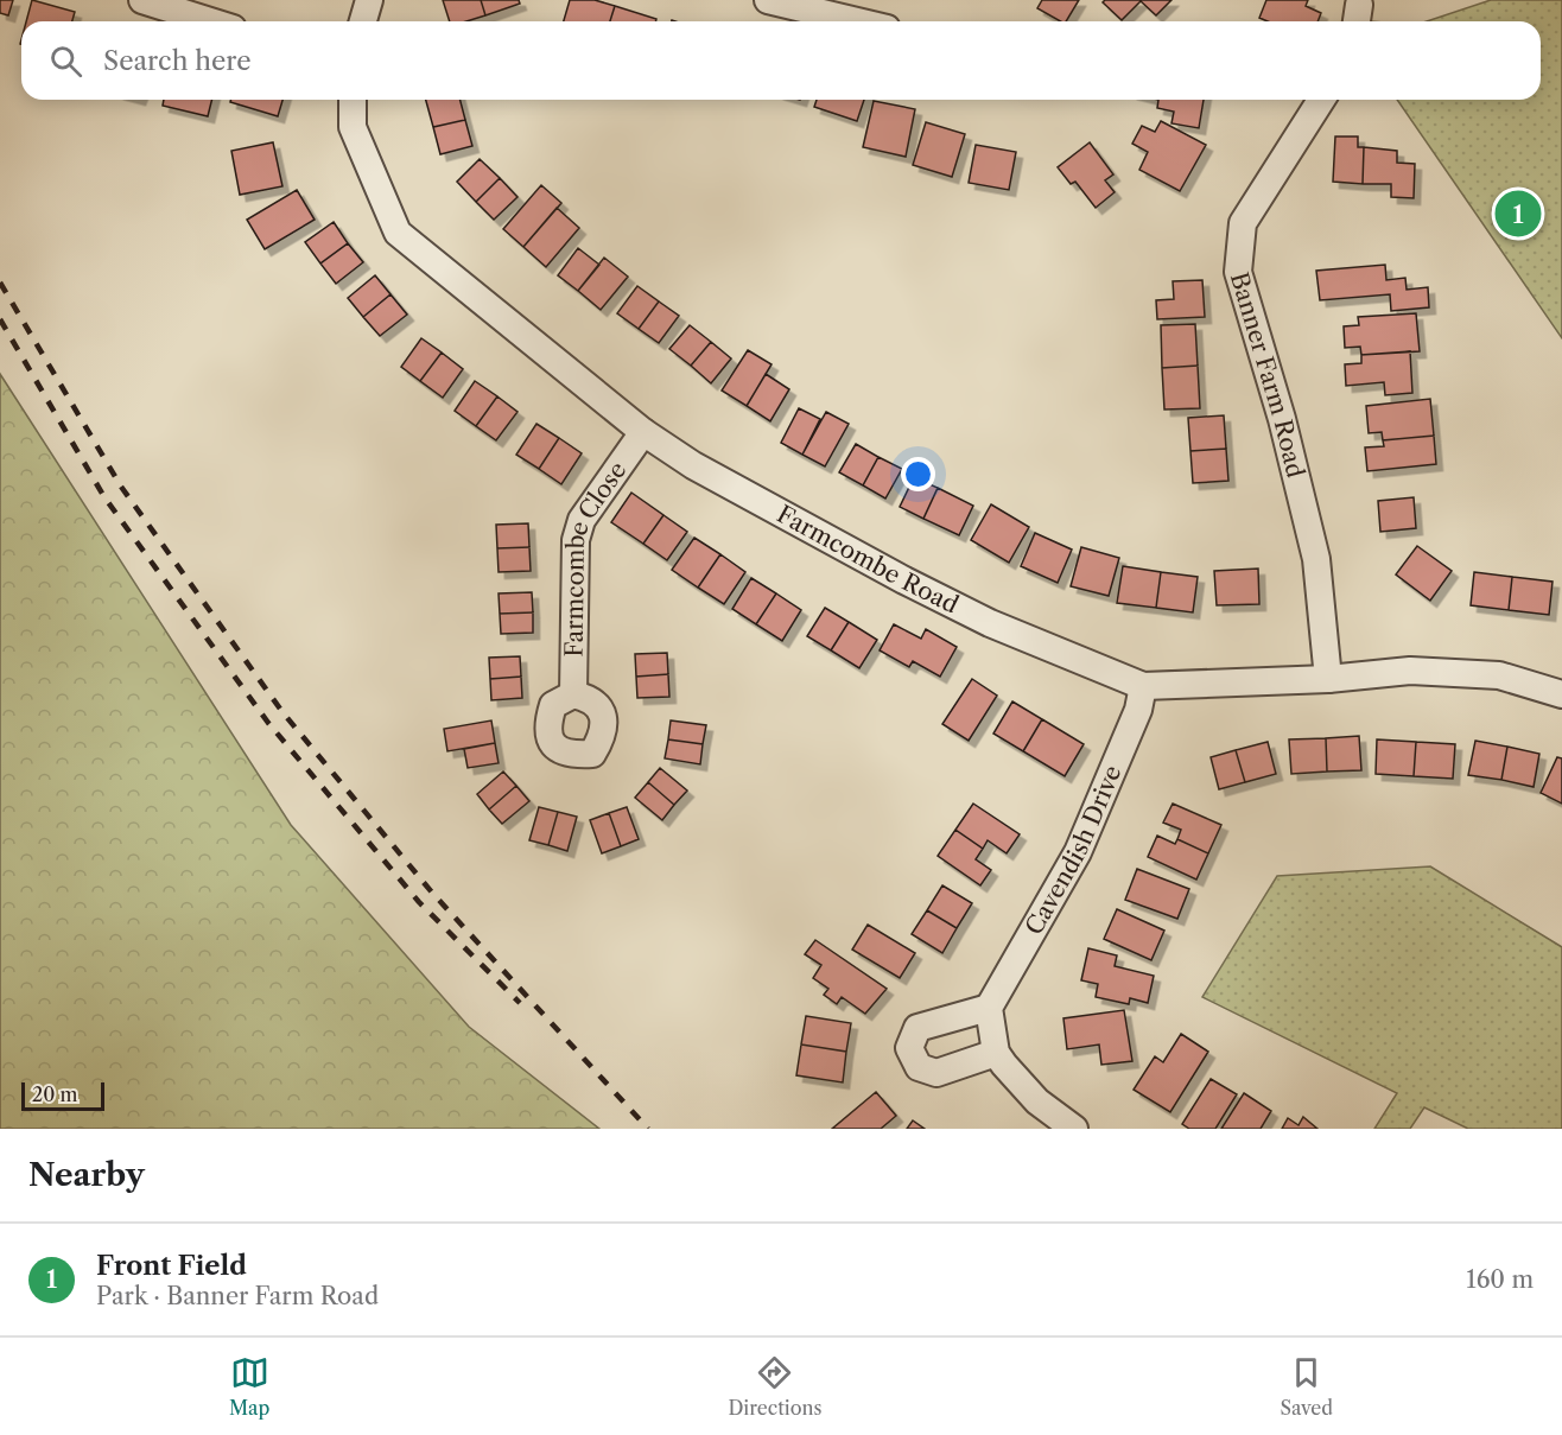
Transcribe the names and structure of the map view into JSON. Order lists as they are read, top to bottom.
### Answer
{
  "streets": {
    "street": [
      "Banner Farm Road",
      "Farmcombe Road",
      "Farmcombe Close",
      "Cavendish Drive"
    ]
  },
  "crossings": [
    ["Banner Farm Road", "Farmcombe Road"],
    ["Farmcombe Road", "Farmcombe Close"],
    ["Farmcombe Road", "Cavendish Drive"]
  ],
  "scale_bar": "20 m",
  "page": {
    "search": "Search here",
    "pins": "1",
    "scale": "20 m",
    "heading": "Nearby",
    "list": [
      {
        "mark": "1",
        "name": "Front Field",
        "note": "Park · Banner Farm Road",
        "value": "160 m"
      }
    ],
    "nav": ["Map", "Directions", "Saved"]
  }
}
